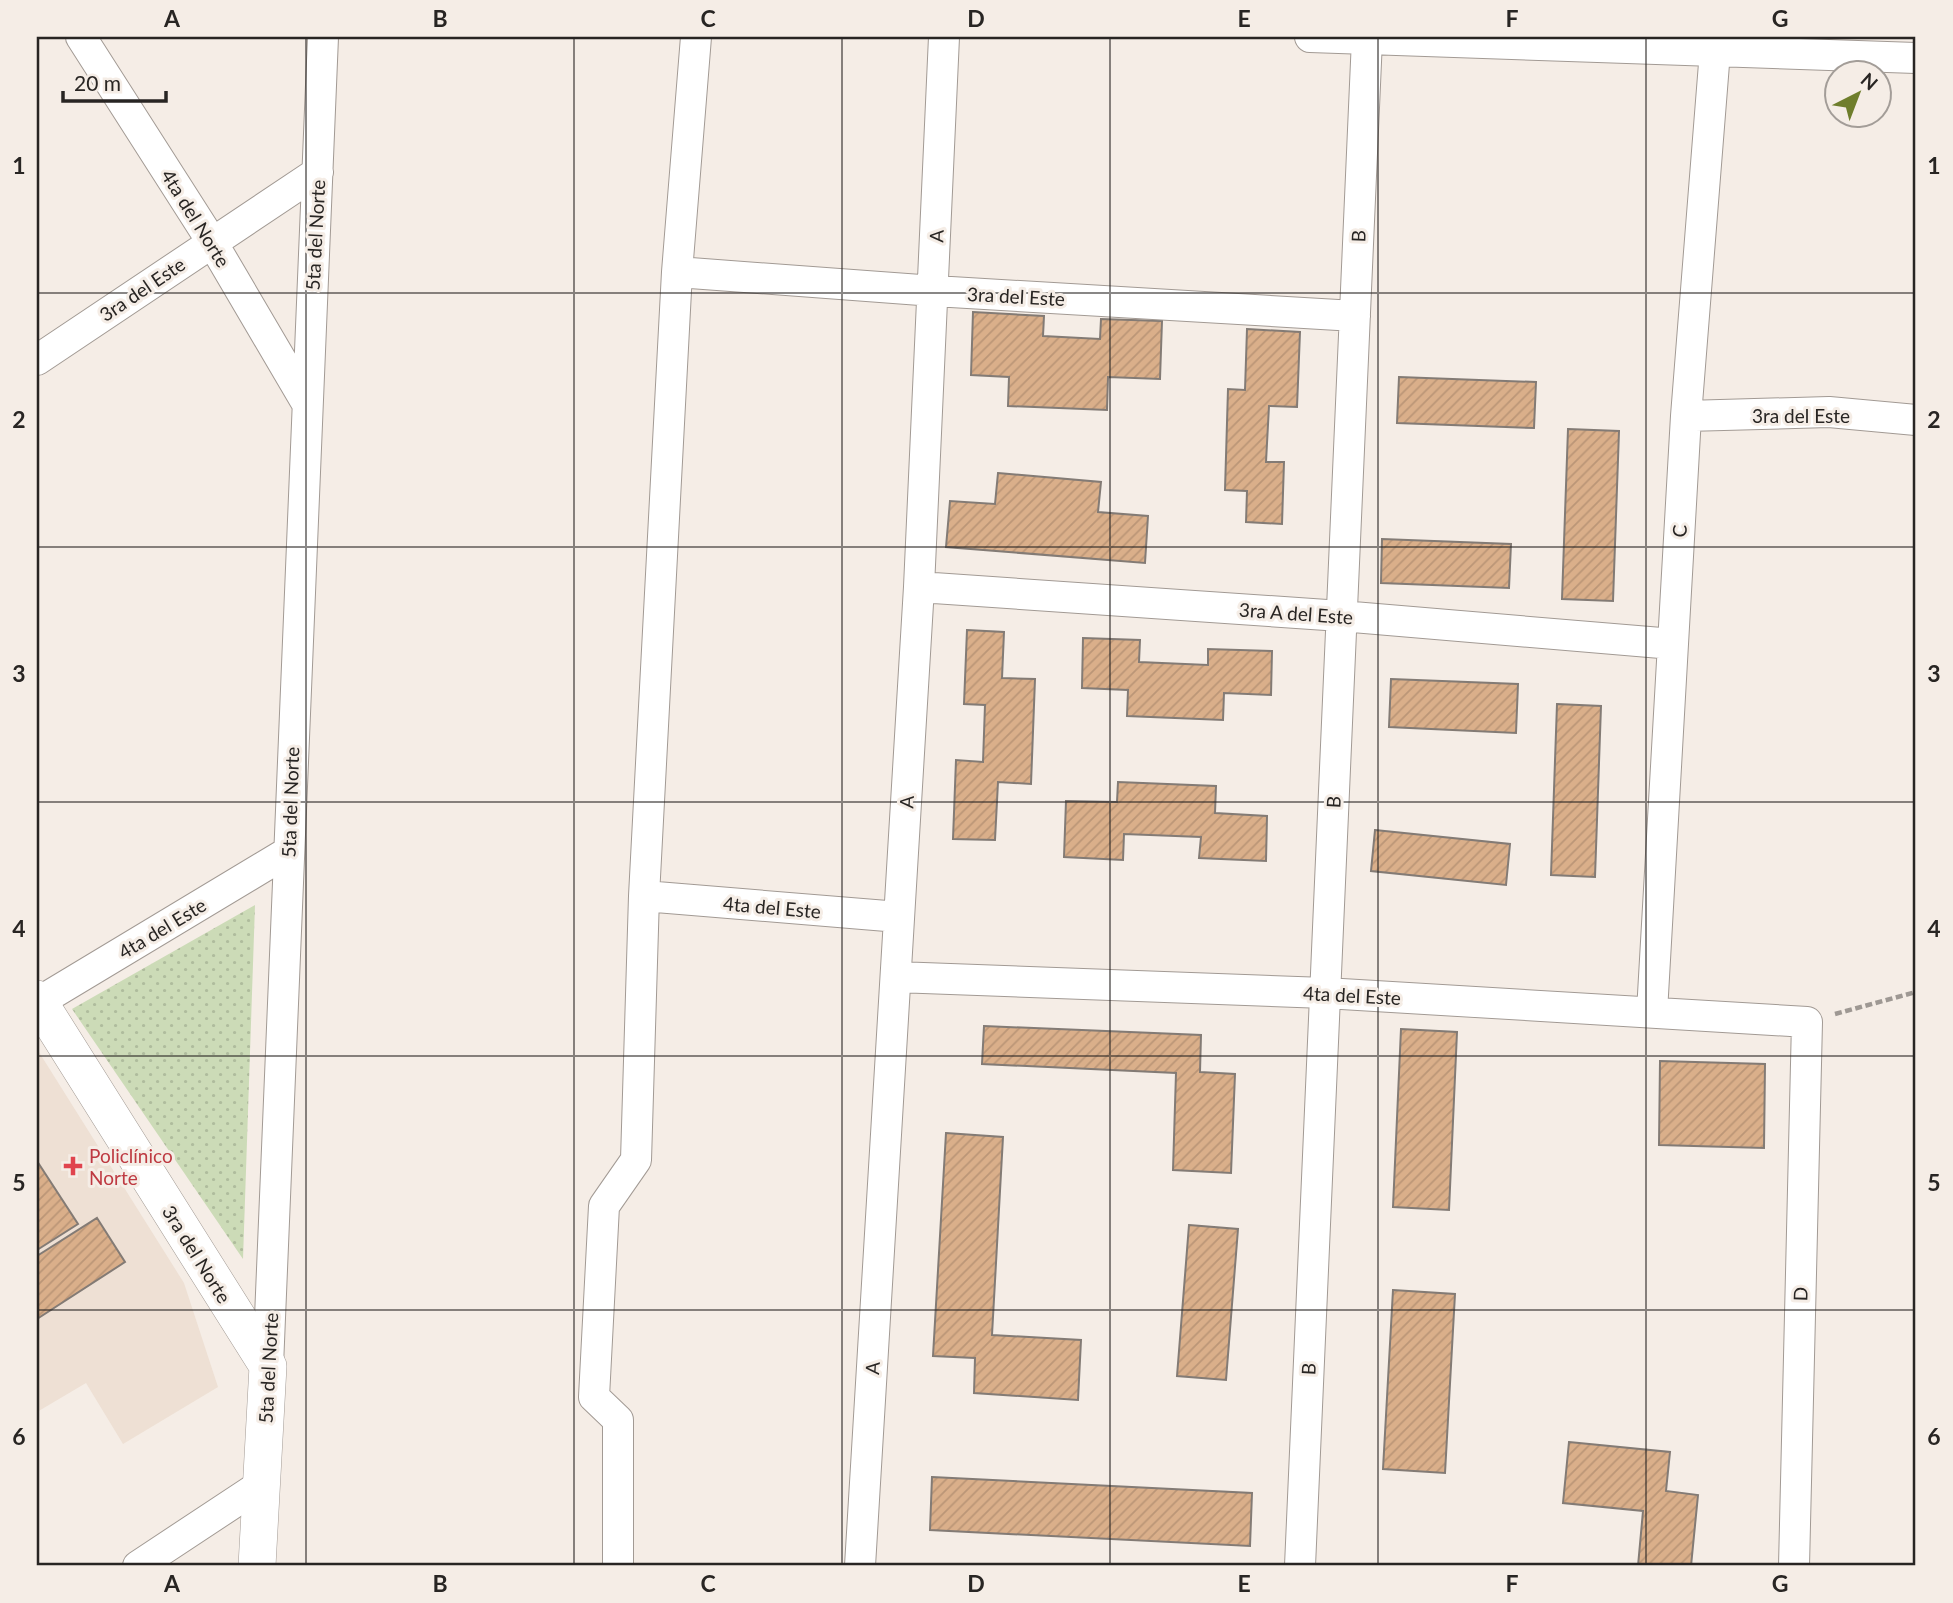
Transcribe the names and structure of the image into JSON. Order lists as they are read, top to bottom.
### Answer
{
  "streets": {
    "street": [
      "4ta del Norte",
      "5ta del Norte",
      "A",
      "B",
      "3ra del Este",
      "C",
      "3ra A del Este",
      "4ta del Este",
      "3ra del Norte",
      "D"
    ]
  },
  "crossings": [
    ["4ta del Norte", "5ta del Norte"],
    ["4ta del Norte", "3ra del Este"],
    ["5ta del Norte", "3ra del Este"],
    ["5ta del Norte", "4ta del Este"],
    ["5ta del Norte", "3ra del Norte"],
    ["A", "3ra del Este"],
    ["A", "3ra A del Este"],
    ["A", "4ta del Este"],
    ["B", "3ra del Este"],
    ["B", "3ra A del Este"],
    ["B", "4ta del Este"],
    ["3ra del Este", "C"],
    ["C", "3ra A del Este"],
    ["C", "4ta del Este"],
    ["4ta del Este", "3ra del Norte"],
    ["4ta del Este", "D"]
  ],
  "places": {
    "health": ["Policlínico Norte"]
  },
  "scale_bar": "20 m",
  "north": "top right",
  "grid": {
    "columns": [
      "A",
      "B",
      "C",
      "D",
      "E",
      "F",
      "G"
    ],
    "rows": [
      "1",
      "2",
      "3",
      "4",
      "5",
      "6"
    ]
  }
}
